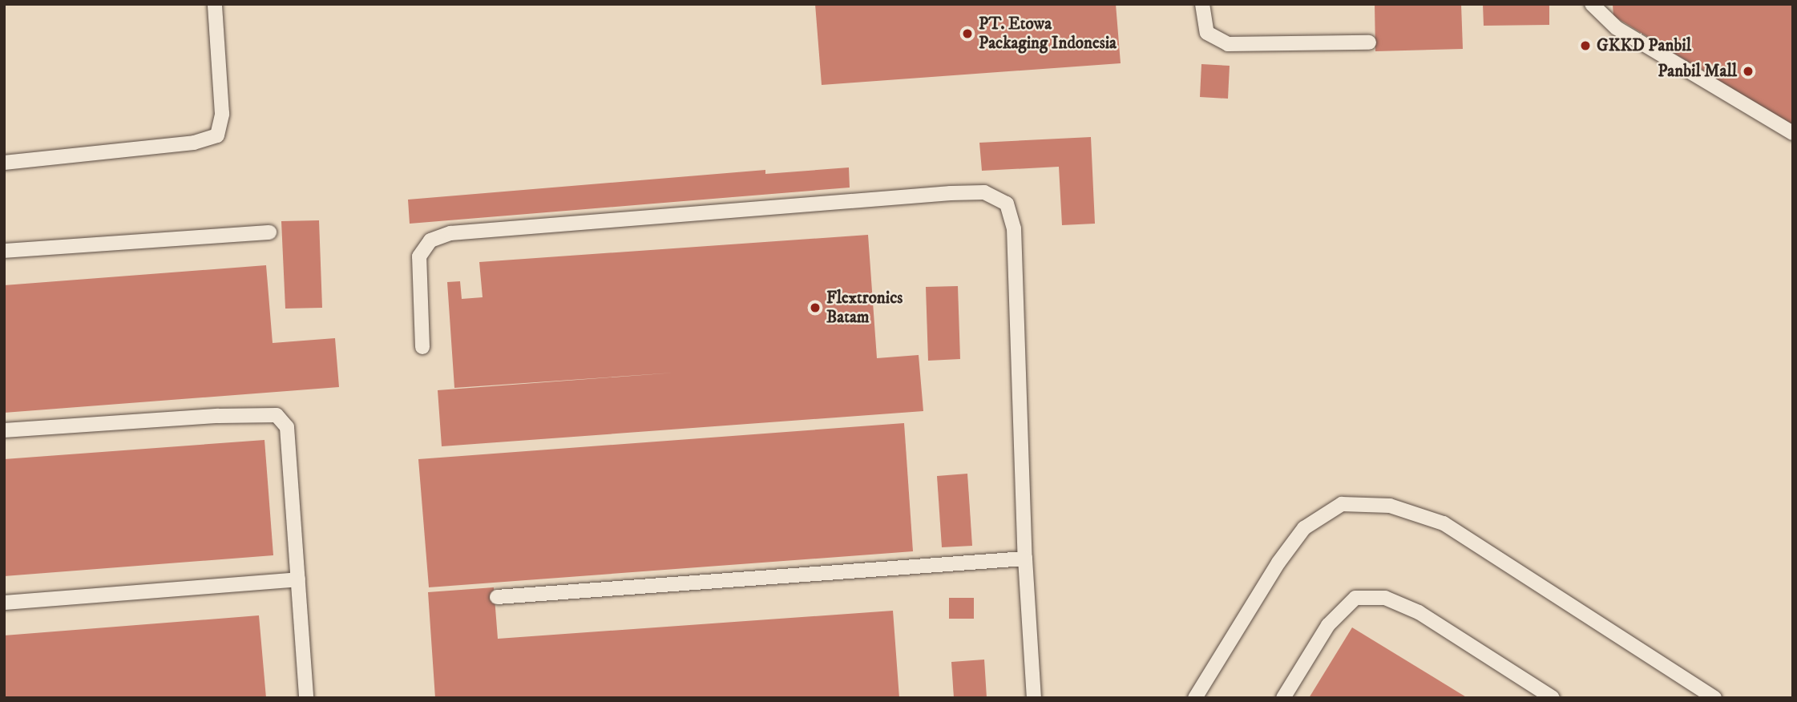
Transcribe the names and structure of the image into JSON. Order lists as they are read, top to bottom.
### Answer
{
  "places": [
    "PT. Etowa Packaging Indonesia",
    "GKKD Panbil",
    "Panbil Mall",
    "Flextronics Batam"
  ]
}
